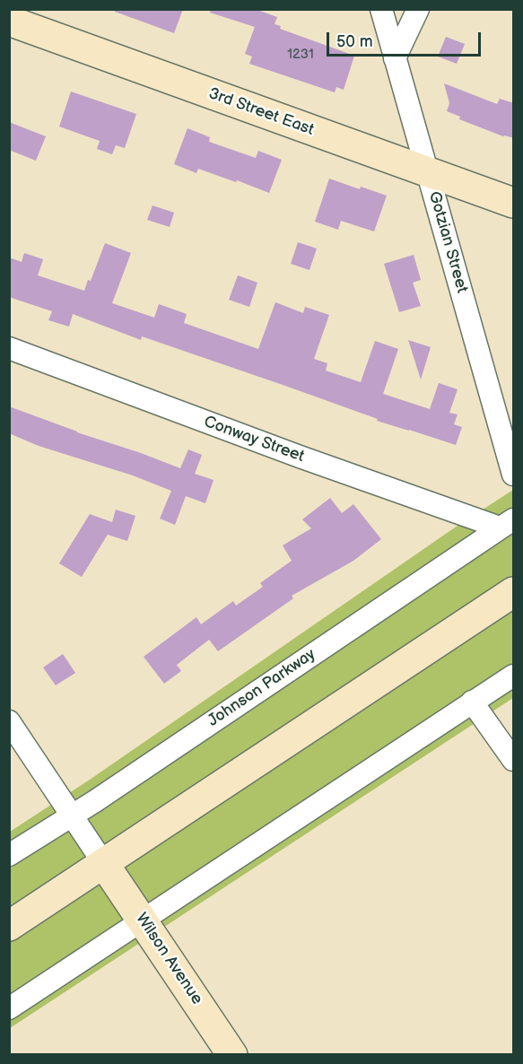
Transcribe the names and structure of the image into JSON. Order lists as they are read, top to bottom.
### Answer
{
  "streets": {
    "street": [
      "3rd Street East",
      "Gotzian Street",
      "Conway Street",
      "Johnson Parkway",
      "Wilson Avenue"
    ]
  },
  "crossings": [
    ["3rd Street East", "Gotzian Street"],
    ["Conway Street", "Johnson Parkway"]
  ],
  "house_numbers": ["1231"],
  "scale_bar": "50 m"
}
